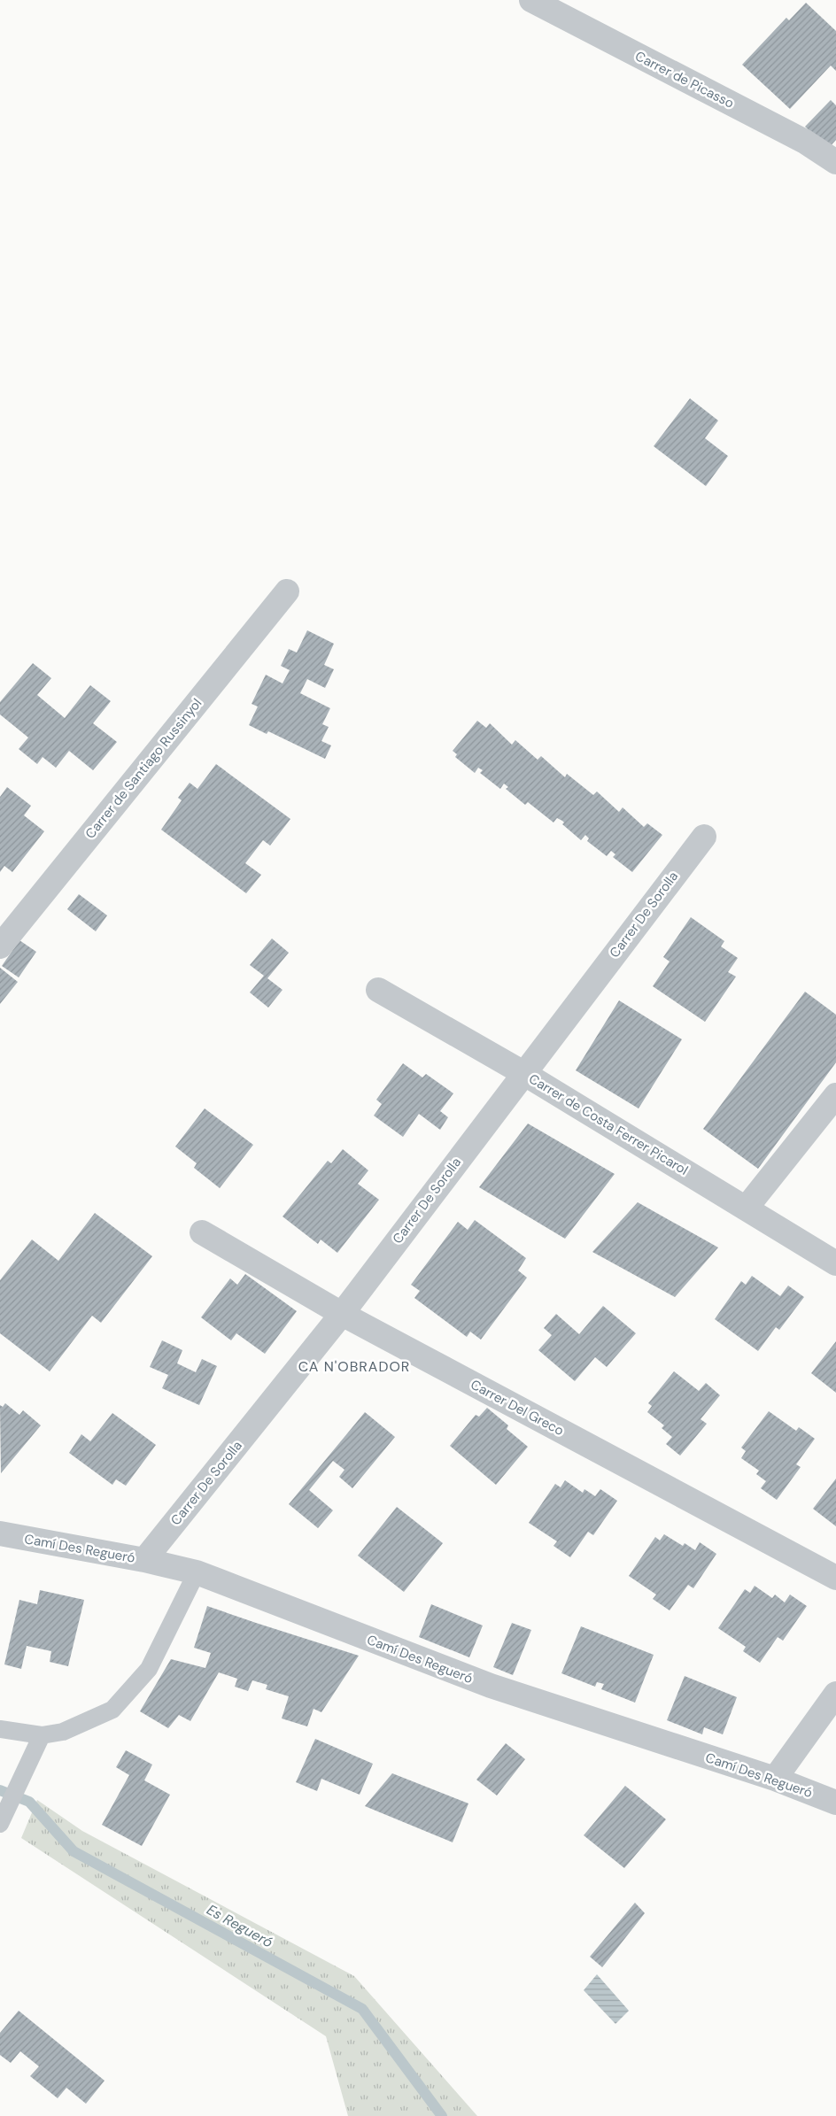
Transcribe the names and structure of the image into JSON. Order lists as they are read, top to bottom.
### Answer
{
  "streets": {
    "street": [
      "Carrer de Picasso",
      "Carrer de Santiago Russinyol",
      "Carrer De Sorolla",
      "Carrer de Costa Ferrer Picarol",
      "Carrer Del Greco",
      "Camí Des Regueró"
    ]
  },
  "crossings": [
    ["Carrer De Sorolla", "Carrer de Costa Ferrer Picarol"],
    ["Carrer De Sorolla", "Carrer Del Greco"],
    ["Carrer De Sorolla", "Camí Des Regueró"]
  ],
  "districts": ["CA N'OBRADOR"],
  "water": ["Es Regueró"]
}
